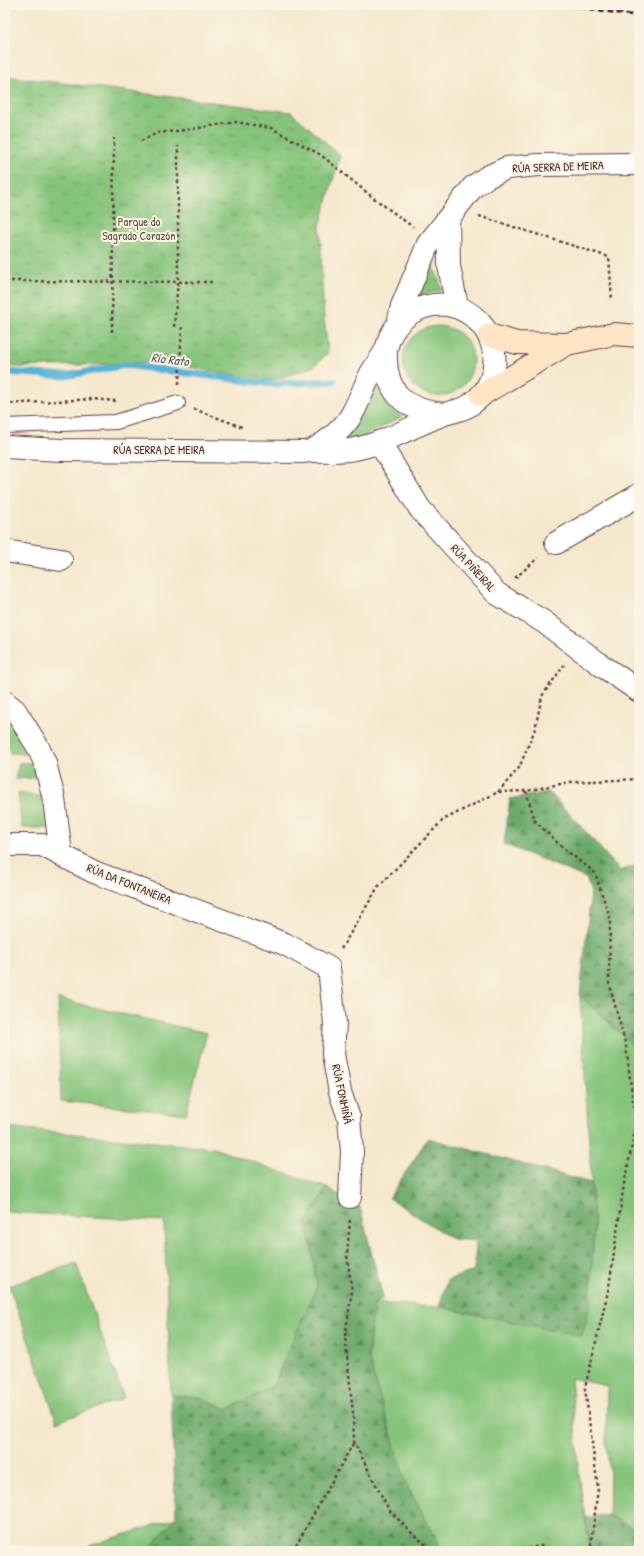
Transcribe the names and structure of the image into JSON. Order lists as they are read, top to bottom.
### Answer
{
  "streets": {
    "main road": ["RÚA SERRA DE MEIRA"],
    "street": ["RÚA PIÑEIRAL", "RÚA DA FONTANEIRA", "RÚA FONMIÑÁ"]
  },
  "crossings": [
    ["RÚA SERRA DE MEIRA", "RÚA PIÑEIRAL"],
    ["RÚA DA FONTANEIRA", "RÚA FONMIÑÁ"]
  ],
  "water": ["Río Rato"],
  "parks": ["Parque do Sagrado Corazón"]
}
